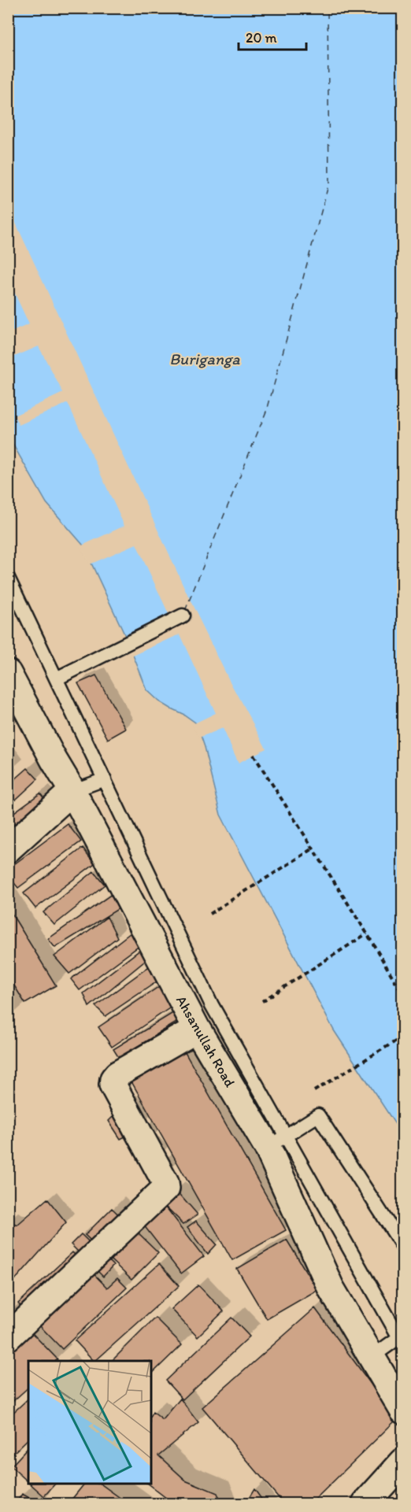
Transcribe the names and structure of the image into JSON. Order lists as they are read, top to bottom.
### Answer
{
  "streets": {
    "street": ["Ahsanullah Road"]
  },
  "water": ["Buriganga"],
  "scale_bar": "20 m"
}
